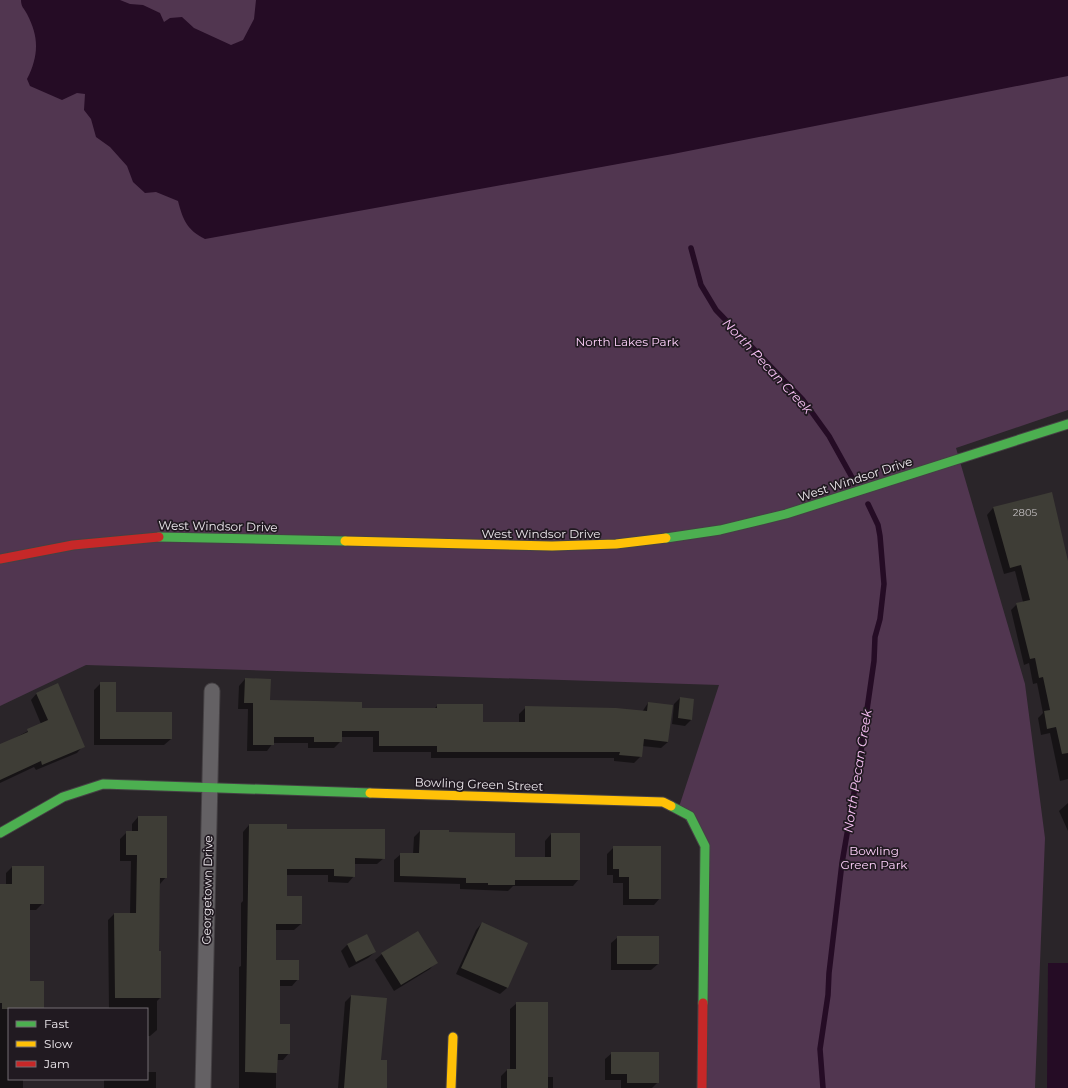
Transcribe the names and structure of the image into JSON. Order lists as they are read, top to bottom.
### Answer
{
  "streets": {
    "street": ["West Windsor Drive", "Bowling Green Street", "Georgetown Drive"]
  },
  "crossings": [
    ["Bowling Green Street", "Georgetown Drive"]
  ],
  "water": ["North Pecan Creek"],
  "parks": ["North Lakes Park", "Bowling Green Park"],
  "house_numbers": ["2805"],
  "legend": ["Fast", "Slow", "Jam"]
}
